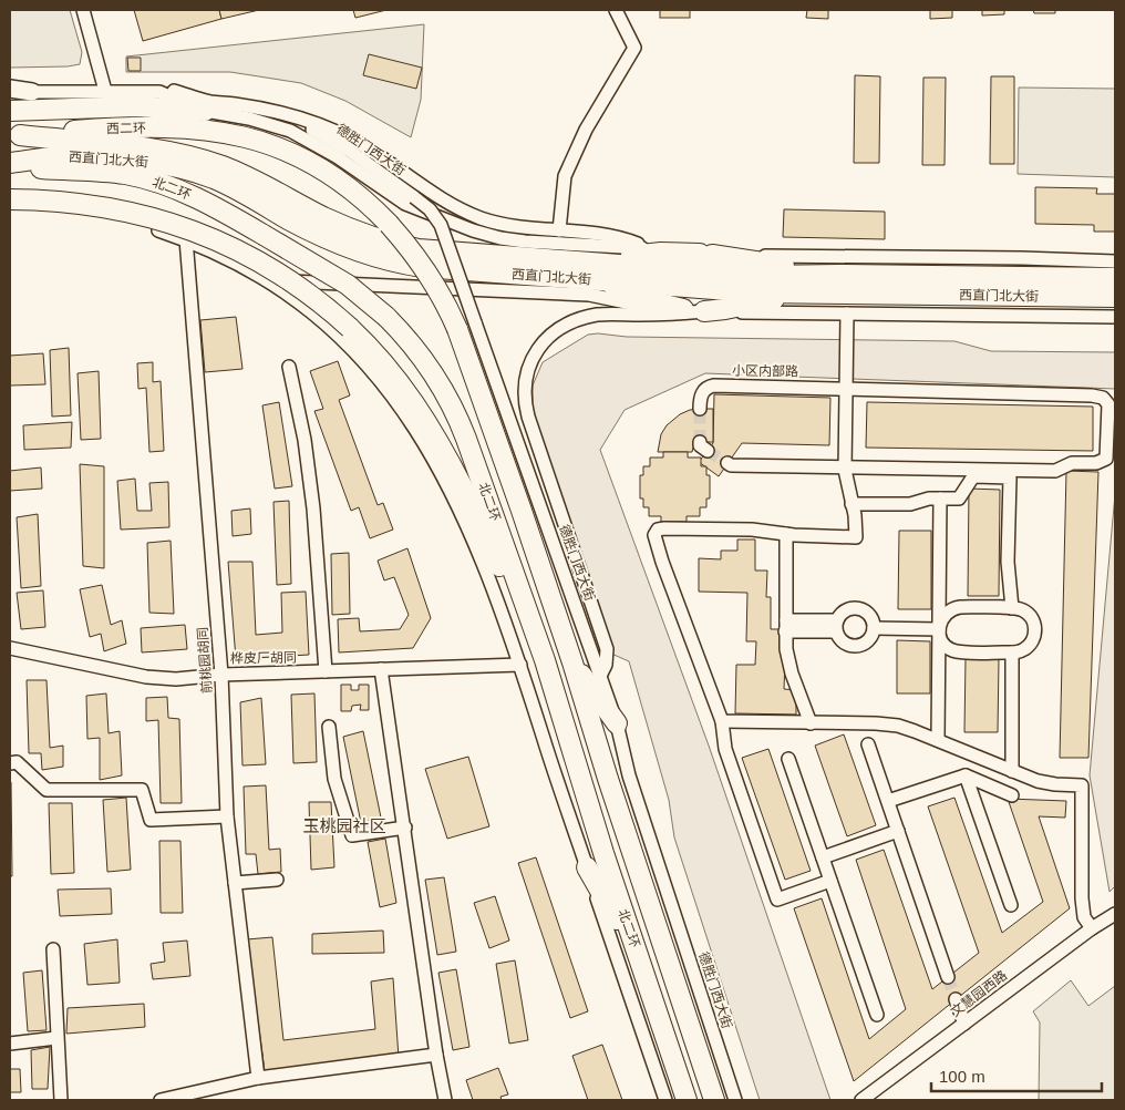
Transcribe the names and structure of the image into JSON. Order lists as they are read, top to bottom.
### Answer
{
  "streets": {
    "highway": ["西二环", "西直门北大街", "北二环"],
    "street": [
      "德胜门西大街",
      "小区内部路",
      "桦皮厂胡同",
      "前桃园胡同",
      "文慧园西路"
    ]
  },
  "crossings": [
    ["西二环", "西直门北大街"],
    ["西二环", "北二环"],
    ["德胜门西大街", "北二环"],
    ["西直门北大街", "北二环"],
    ["桦皮厂胡同", "前桃园胡同"]
  ],
  "districts": ["玉桃园社区"],
  "scale_bar": "100 m"
}
